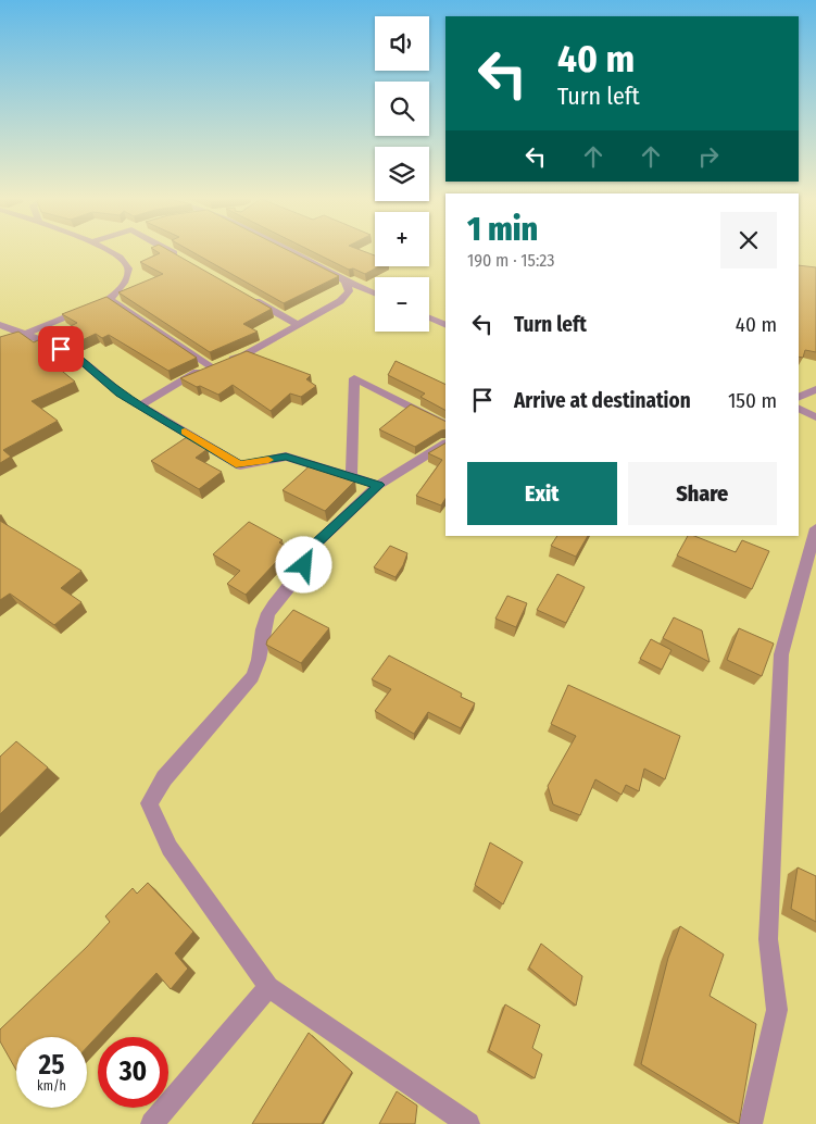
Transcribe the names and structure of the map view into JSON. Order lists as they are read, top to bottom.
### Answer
{
  "page": {
    "map_buttons": ["+", "−"],
    "turn": ["40 m", "Turn left"],
    "heading": ["1 min", "190 m · 15:23"],
    "list": [
      {
        "name": "Turn left",
        "value": "40 m"
      },
      {
        "name": "Arrive at destination",
        "value": "150 m"
      }
    ],
    "buttons": ["Exit", "Share"],
    "speed": "25 km/h",
    "limit": "30"
  }
}
